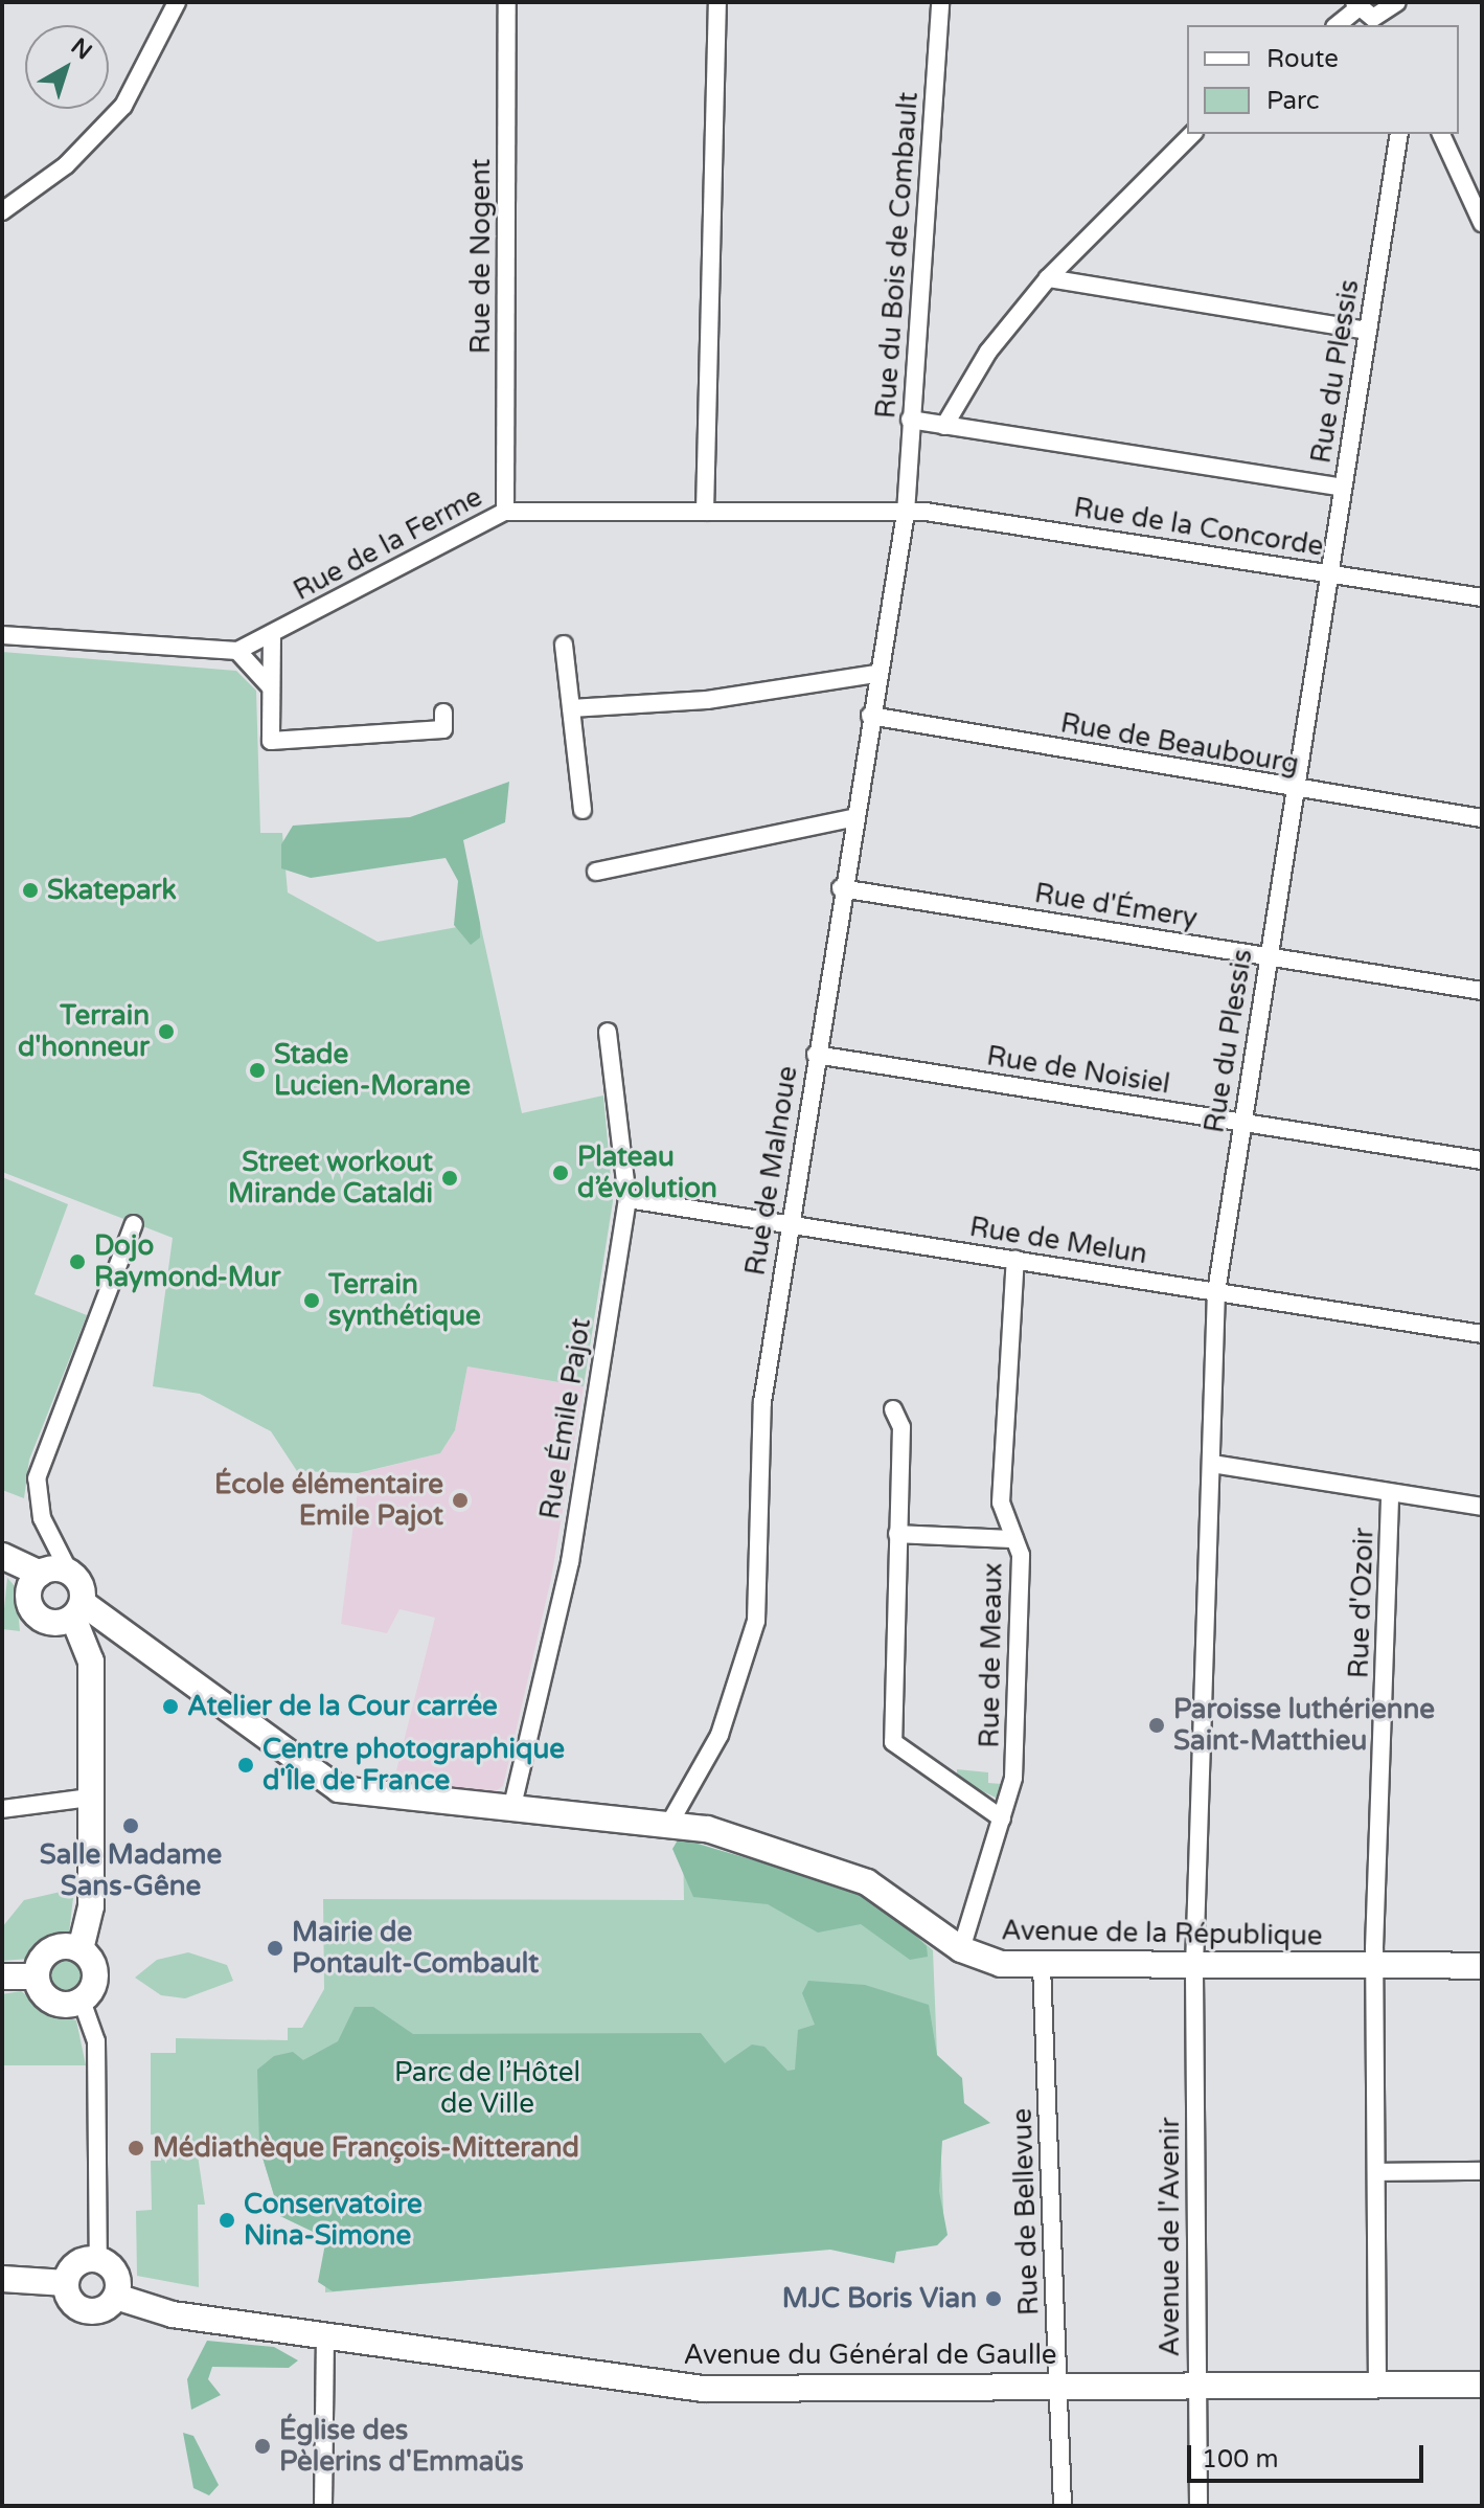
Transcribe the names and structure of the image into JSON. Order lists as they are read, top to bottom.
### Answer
{
  "streets": {
    "street": [
      "Rue du Bois de Combault",
      "Rue de Nogent",
      "Rue du Plessis",
      "Rue de la Concorde",
      "Rue de la Ferme",
      "Rue de Beaubourg",
      "Rue d'Émery",
      "Rue de Noisiel",
      "Rue de Malnoue",
      "Rue de Melun",
      "Rue Émile Pajot",
      "Rue d'Ozoir",
      "Rue de Meaux",
      "Avenue de la République",
      "Rue de Bellevue",
      "Avenue de l'Avenir",
      "Avenue du Général de Gaulle"
    ]
  },
  "crossings": [
    ["Rue du Bois de Combault", "Rue de la Concorde"],
    ["Rue du Bois de Combault", "Rue de la Ferme"],
    ["Rue du Bois de Combault", "Rue de Malnoue"],
    ["Rue de Nogent", "Rue de la Ferme"],
    ["Rue du Plessis", "Rue de la Concorde"],
    ["Rue du Plessis", "Rue de Beaubourg"],
    ["Rue du Plessis", "Rue d'Émery"],
    ["Rue du Plessis", "Rue de Noisiel"],
    ["Rue du Plessis", "Rue de Melun"],
    ["Rue du Plessis", "Avenue de la République"],
    ["Rue du Plessis", "Avenue de l'Avenir"],
    ["Rue de la Concorde", "Rue de la Ferme"],
    ["Rue de la Concorde", "Rue de Malnoue"],
    ["Rue de la Ferme", "Rue de Malnoue"],
    ["Rue de Beaubourg", "Rue de Malnoue"],
    ["Rue d'Émery", "Rue de Malnoue"],
    ["Rue de Noisiel", "Rue de Malnoue"],
    ["Rue de Malnoue", "Rue de Melun"],
    ["Rue de Malnoue", "Avenue de la République"],
    ["Rue de Melun", "Rue Émile Pajot"],
    ["Rue de Melun", "Rue de Meaux"],
    ["Rue Émile Pajot", "Avenue de la République"],
    ["Rue d'Ozoir", "Avenue de la République"],
    ["Rue d'Ozoir", "Avenue du Général de Gaulle"],
    ["Rue de Meaux", "Avenue de la République"],
    ["Avenue de la République", "Rue de Bellevue"],
    ["Avenue de la République", "Avenue de l'Avenir"],
    ["Rue de Bellevue", "Avenue du Général de Gaulle"],
    ["Avenue de l'Avenir", "Avenue du Général de Gaulle"]
  ],
  "parks": ["Parc de l’Hôtel de Ville"],
  "places": [
    "Skatepark",
    "Terrain d'honneur",
    "Stade Lucien-Morane",
    "Plateau d’évolution",
    "Street workout Mirande Cataldi",
    "Dojo Raymond-Mur",
    "Terrain synthétique",
    "École élémentaire Emile Pajot",
    "Atelier de la Cour carrée",
    "Paroisse luthérienne Saint-Matthieu",
    "Centre photographique d'Île de France",
    "Salle Madame Sans-Gêne",
    "Mairie de Pontault-Combault",
    "Médiathèque François-Mitterand",
    "Conservatoire Nina-Simone",
    "MJC Boris Vian",
    "Église des Pèlerins d'Emmaüs"
  ],
  "legend": ["Route", "Parc"],
  "scale_bar": "100 m",
  "north": "top right"
}
